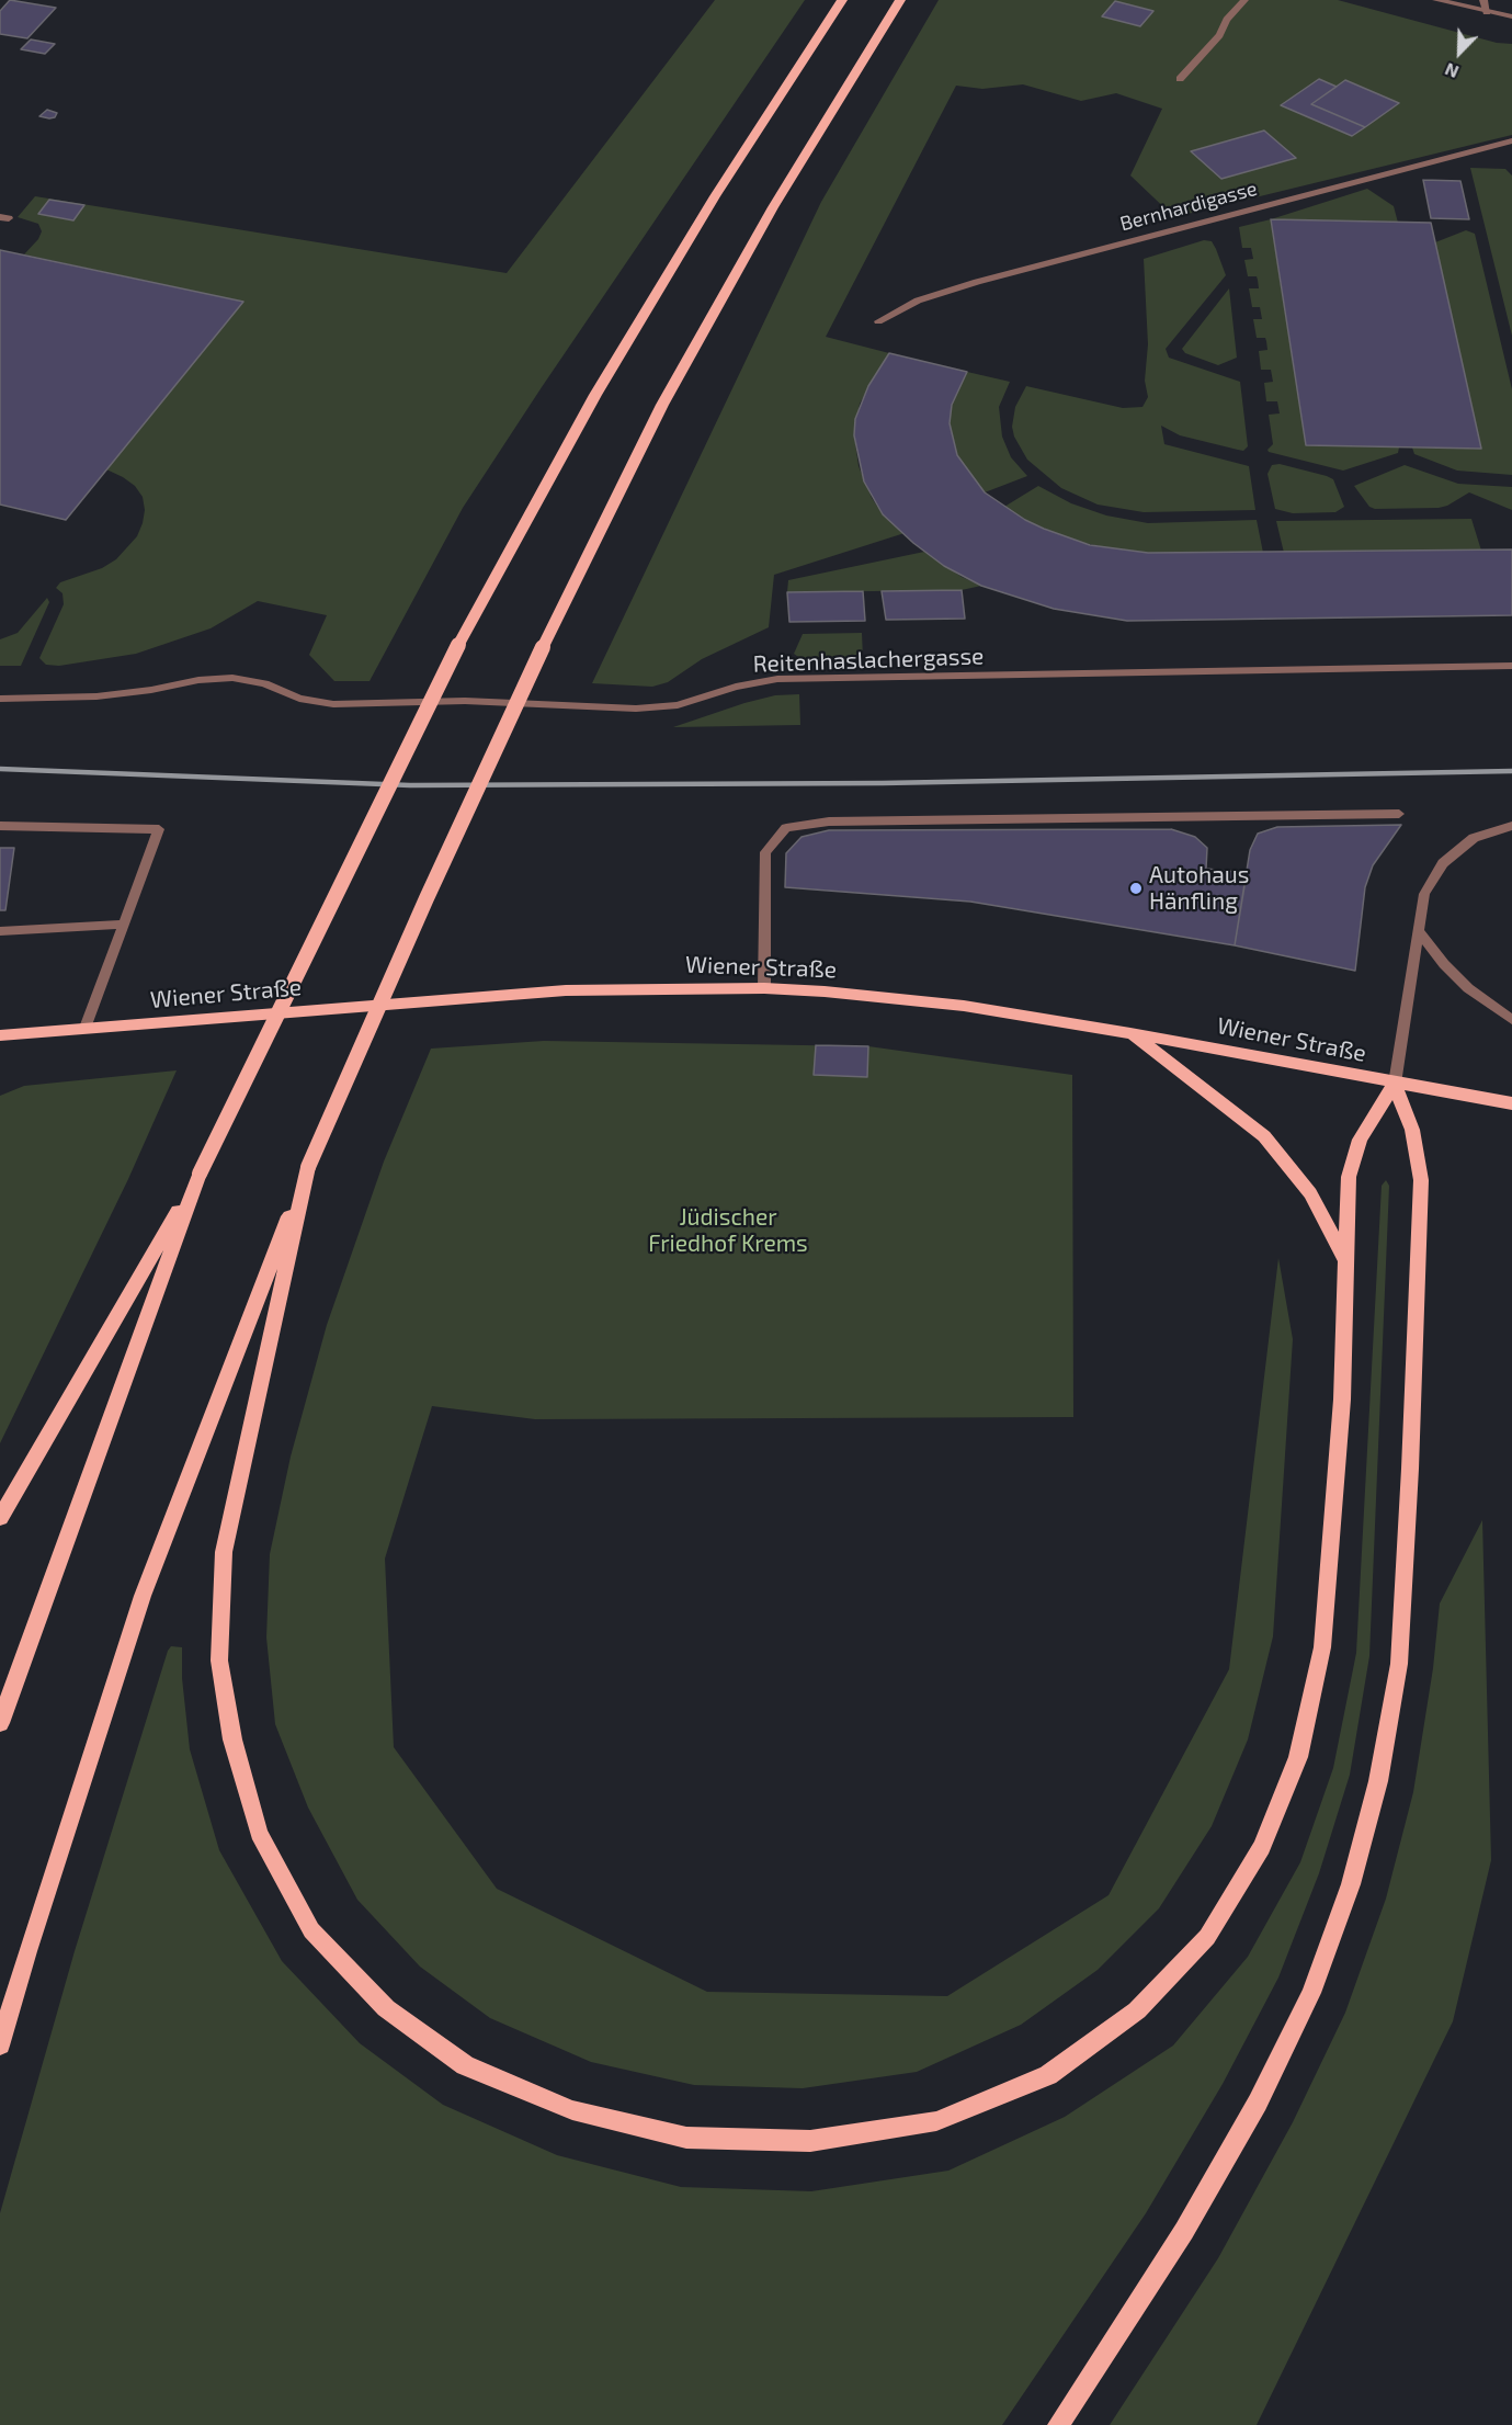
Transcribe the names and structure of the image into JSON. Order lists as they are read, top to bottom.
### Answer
{
  "streets": {
    "main road": ["Wiener Straße"],
    "street": ["Bernhardigasse", "Reitenhaslachergasse"]
  },
  "parks": ["Jüdischer Friedhof Krems"],
  "places": ["Autohaus Hänfling"],
  "north": "bottom left"
}
